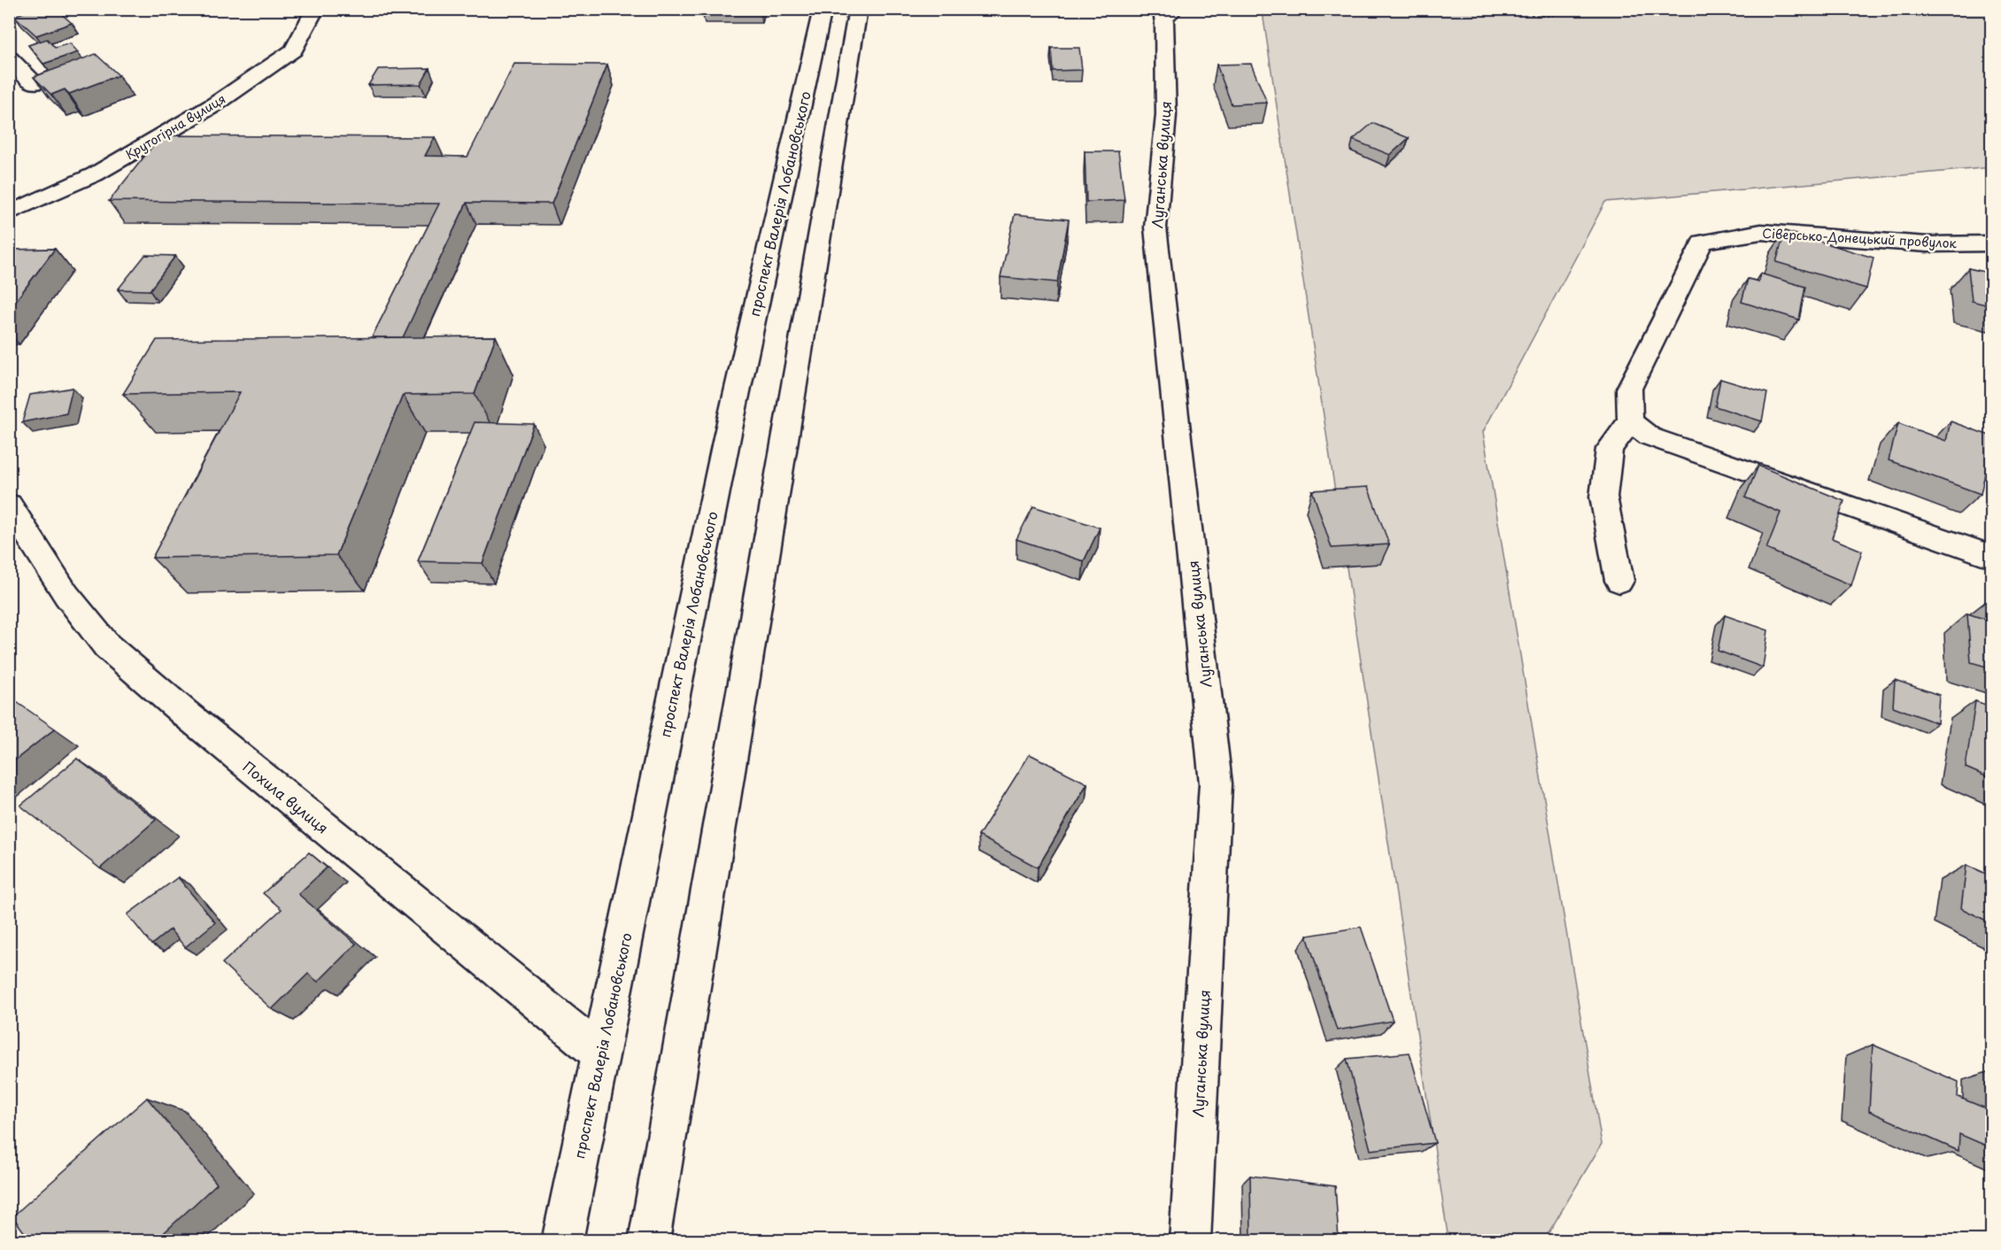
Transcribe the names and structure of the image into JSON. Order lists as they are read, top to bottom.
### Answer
{
  "streets": {
    "street": [
      "Крутогірна вулиця",
      "Луганська вулиця",
      "проспект Валерія Лобановського",
      "Сіверсько-Донецький провулок",
      "Похила вулиця"
    ]
  },
  "crossings": [
    ["проспект Валерія Лобановського", "Похила вулиця"]
  ]
}
